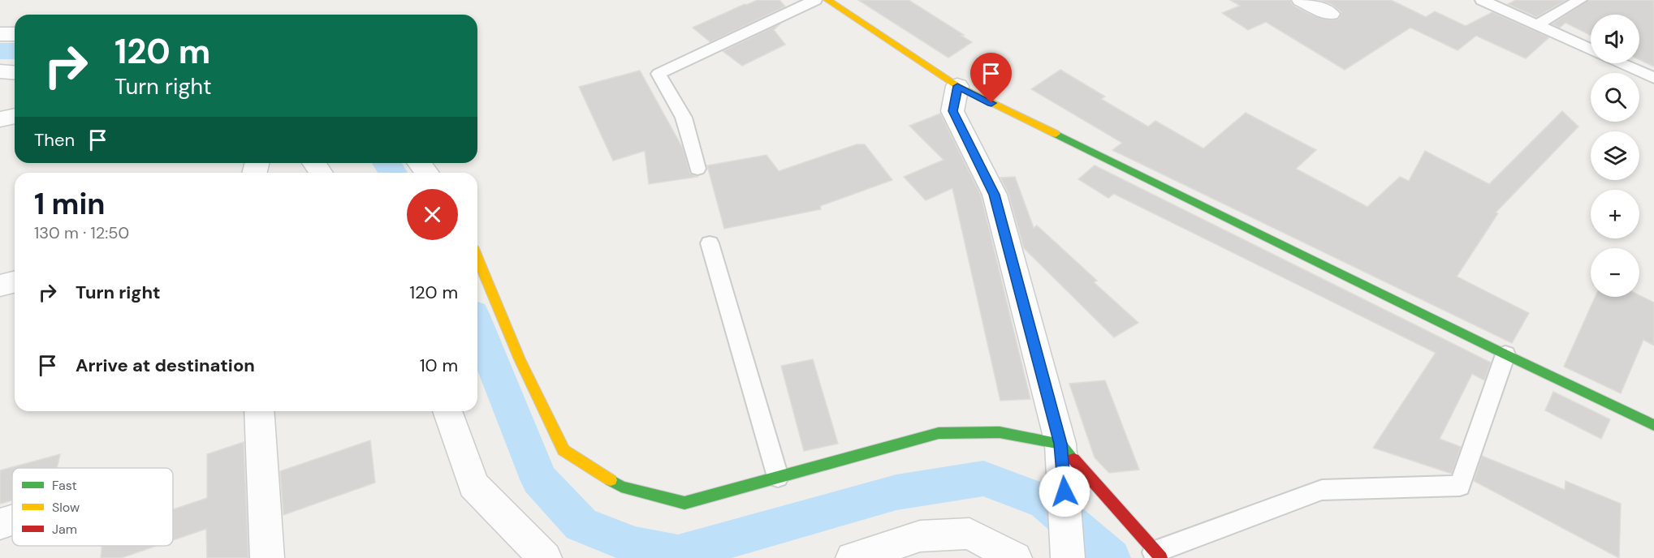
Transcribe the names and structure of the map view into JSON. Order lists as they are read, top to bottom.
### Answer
{
  "legend": ["Fast", "Slow", "Jam"],
  "page": {
    "map_buttons": ["+", "−"],
    "turn": ["120 m", "Turn right"],
    "then": "Then",
    "heading": ["1 min", "130 m · 12:50"],
    "list": [
      {
        "name": "Turn right",
        "value": "120 m"
      },
      {
        "name": "Arrive at destination",
        "value": "10 m"
      }
    ]
  }
}
